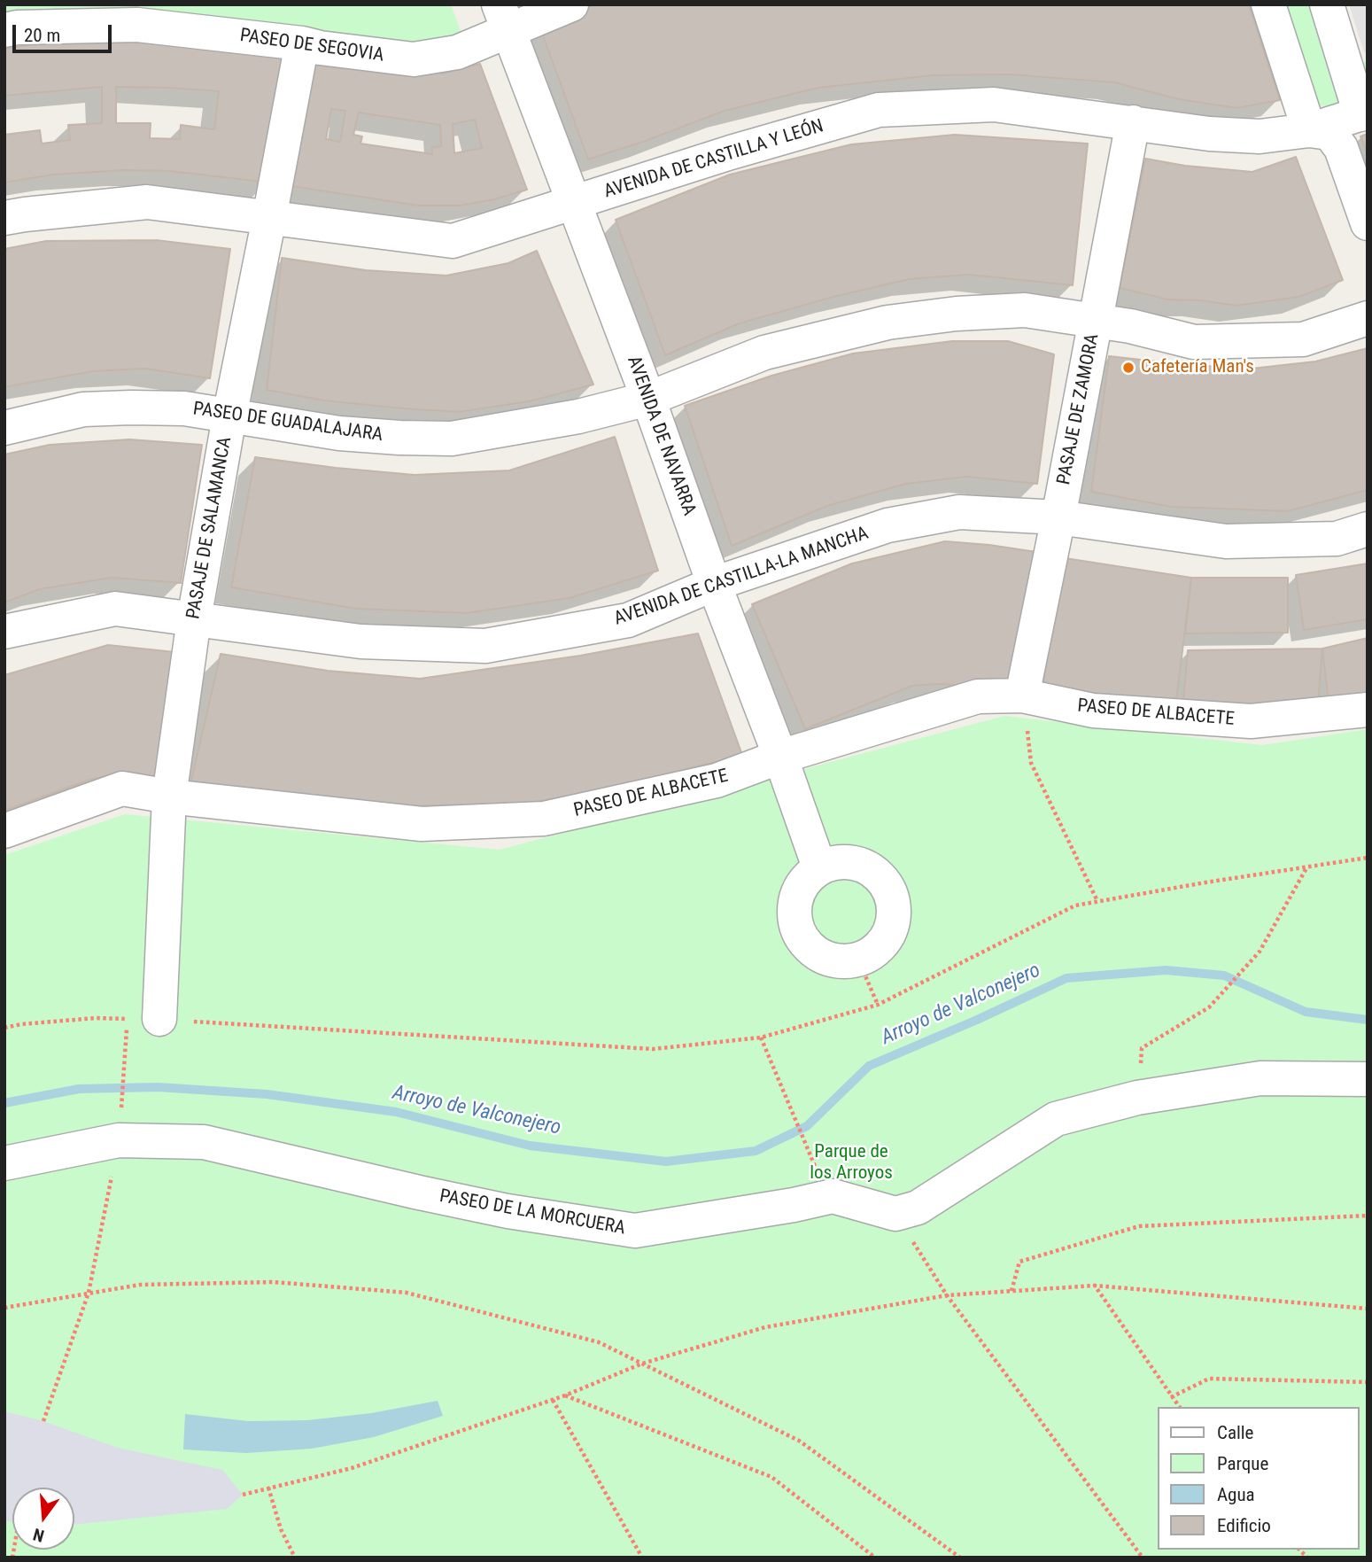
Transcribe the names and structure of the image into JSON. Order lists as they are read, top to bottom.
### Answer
{
  "streets": {
    "street": [
      "PASEO DE SEGOVIA",
      "AVENIDA DE CASTILLA Y LEÓN",
      "PASAJE DE ZAMORA",
      "PASEO DE GUADALAJARA",
      "AVENIDA DE NAVARRA",
      "PASAJE DE SALAMANCA",
      "AVENIDA DE CASTILLA-LA MANCHA",
      "PASEO DE ALBACETE",
      "PASEO DE LA MORCUERA"
    ]
  },
  "crossings": [
    ["PASEO DE SEGOVIA", "AVENIDA DE NAVARRA"],
    ["PASEO DE SEGOVIA", "PASAJE DE SALAMANCA"],
    ["AVENIDA DE CASTILLA Y LEÓN", "PASAJE DE ZAMORA"],
    ["AVENIDA DE CASTILLA Y LEÓN", "AVENIDA DE NAVARRA"],
    ["AVENIDA DE CASTILLA Y LEÓN", "PASAJE DE SALAMANCA"],
    ["PASAJE DE ZAMORA", "PASEO DE GUADALAJARA"],
    ["PASAJE DE ZAMORA", "AVENIDA DE CASTILLA-LA MANCHA"],
    ["PASAJE DE ZAMORA", "PASEO DE ALBACETE"],
    ["PASEO DE GUADALAJARA", "AVENIDA DE NAVARRA"],
    ["PASEO DE GUADALAJARA", "PASAJE DE SALAMANCA"],
    ["AVENIDA DE NAVARRA", "AVENIDA DE CASTILLA-LA MANCHA"],
    ["AVENIDA DE NAVARRA", "PASEO DE ALBACETE"],
    ["PASAJE DE SALAMANCA", "AVENIDA DE CASTILLA-LA MANCHA"],
    ["PASAJE DE SALAMANCA", "PASEO DE ALBACETE"]
  ],
  "water": ["Arroyo de Valconejero"],
  "parks": ["Parque de los Arroyos"],
  "places": ["Cafetería Man's"],
  "legend": [
    "Calle",
    "Parque",
    "Agua",
    "Edificio"
  ],
  "scale_bar": "20 m",
  "north": "bottom"
}
